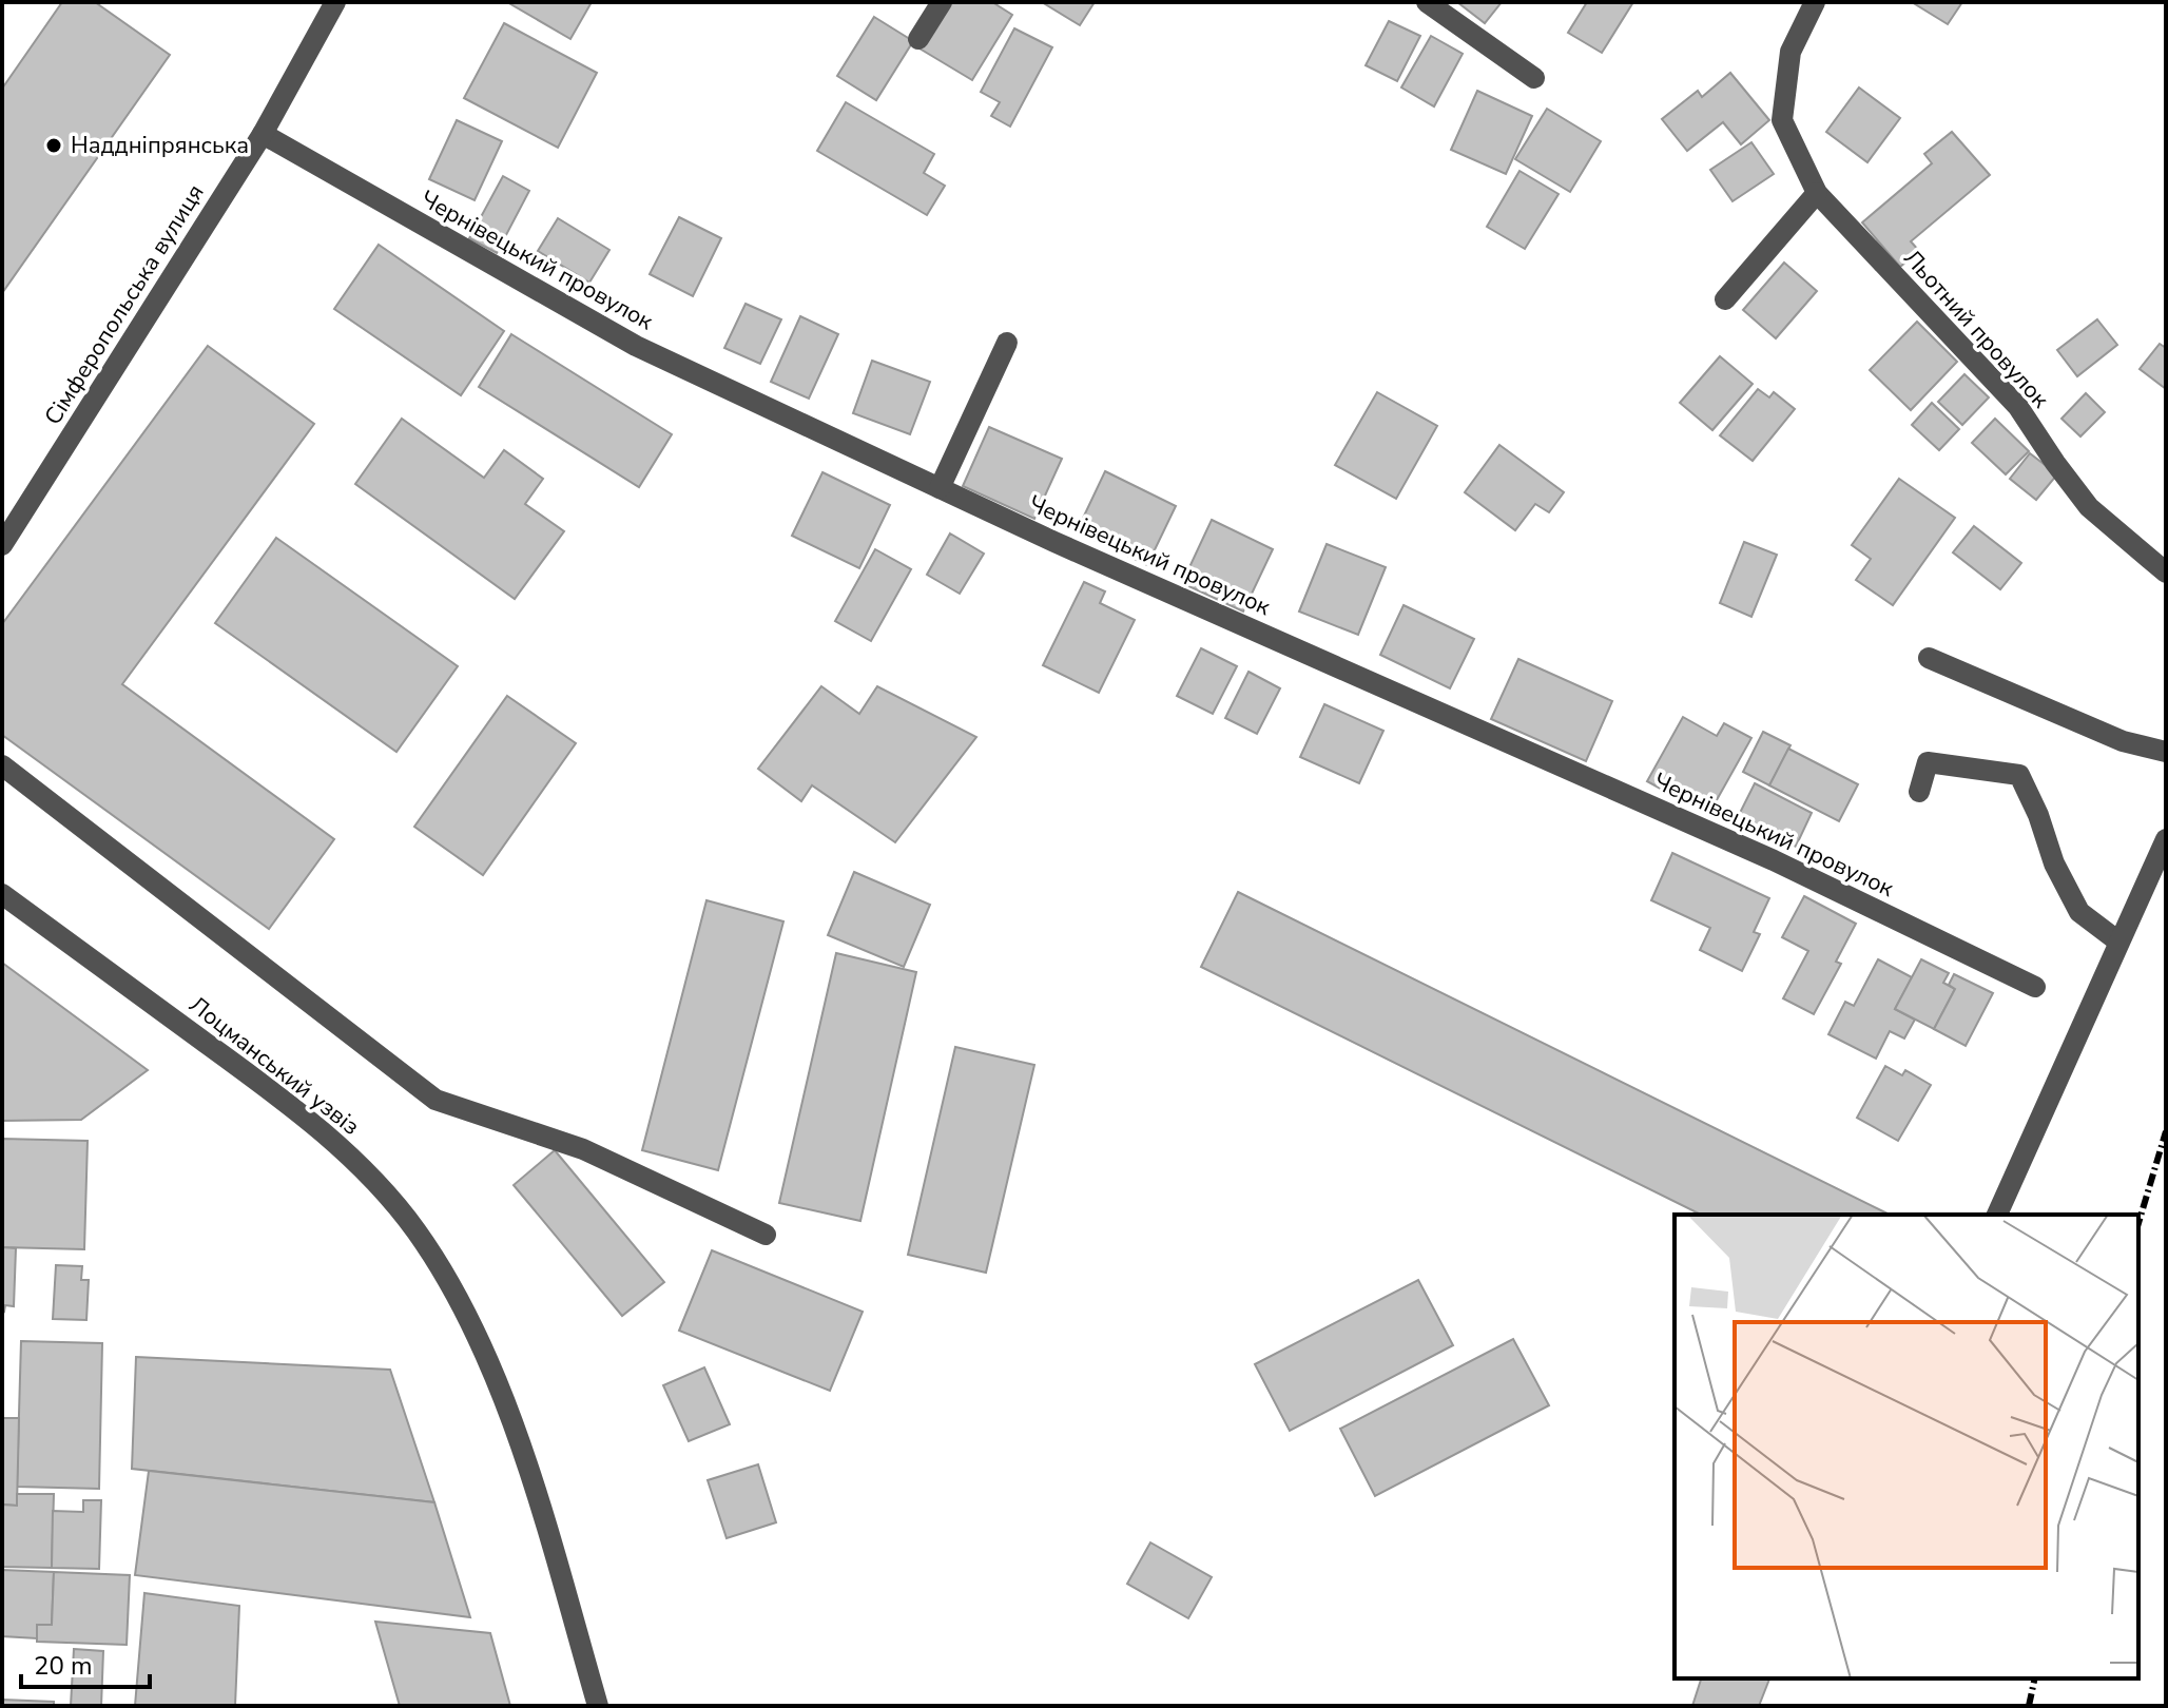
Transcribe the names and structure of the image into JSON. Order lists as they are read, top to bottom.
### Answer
{
  "streets": {
    "street": [
      "Чернівецький провулок",
      "Сімферопольська вулиця",
      "Льотний провулок",
      "Лоцманський узвіз"
    ]
  },
  "crossings": [
    ["Чернівецький провулок", "Сімферопольська вулиця"]
  ],
  "places": ["Наддніпрянська"],
  "scale_bar": "20 m"
}
